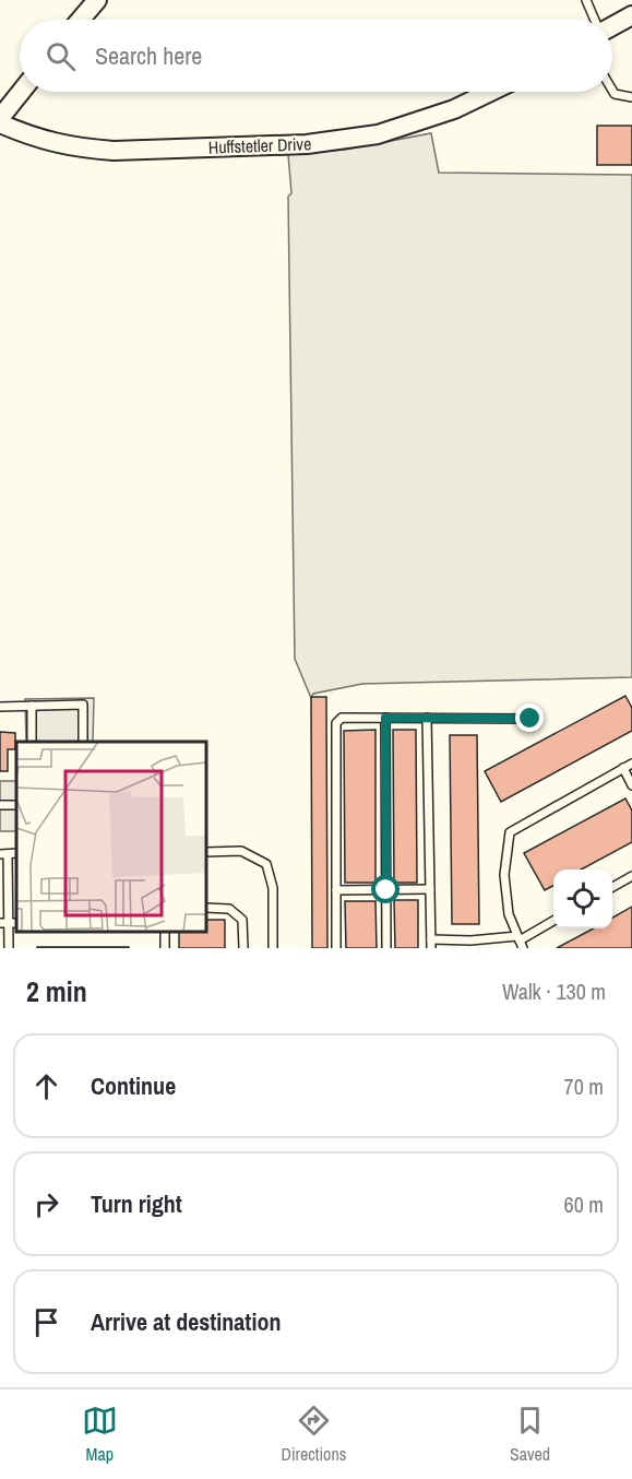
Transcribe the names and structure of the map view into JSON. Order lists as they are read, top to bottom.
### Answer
{
  "streets": {
    "street": ["Huffstetler Drive"]
  },
  "page": {
    "search": "Search here",
    "heading": ["2 min", "Walk · 130 m"],
    "list": [
      ["Continue", "70 m"],
      ["Turn right", "60 m"],
      "Arrive at destination"
    ],
    "nav": ["Map", "Directions", "Saved"]
  }
}
